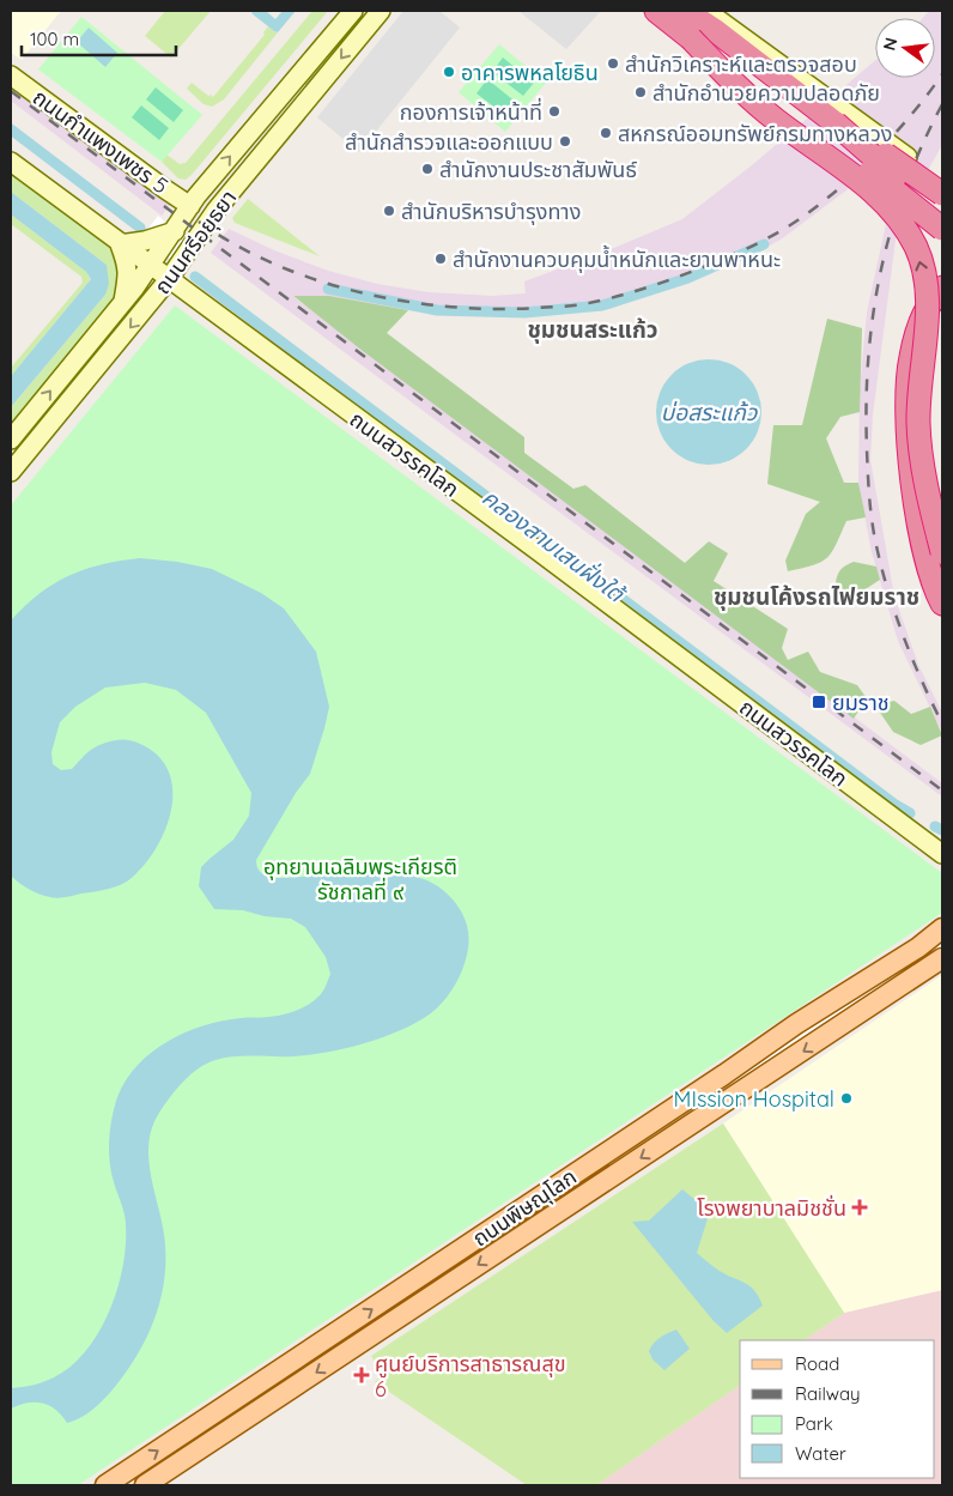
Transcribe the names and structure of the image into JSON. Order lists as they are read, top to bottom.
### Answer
{
  "streets": {
    "main road": [
      "ถนนกำแพงเพชร 5",
      "ถนนศรีอยุธยา",
      "ถนนสวรรคโลก",
      "ถนนพิษณุโลก"
    ]
  },
  "crossings": [
    ["ถนนกำแพงเพชร 5", "ถนนศรีอยุธยา"],
    ["ถนนศรีอยุธยา", "ถนนสวรรคโลก"]
  ],
  "districts": ["ชุมชนสระแก้ว", "ชุมชนโค้งรถไฟยมราช"],
  "water": ["บ่อสระแก้ว", "คลองสามเสนฝั่งใต้"],
  "parks": ["อุทยานเฉลิมพระเกียรติ รัชกาลที่ ๙"],
  "places": {
    "other": [
      "สำนักวิเคราะห์และตรวจสอบ",
      "อาคารพหลโยธิน",
      "สำนักอำนวยความปลอดภัย",
      "กองการเจ้าหน้าที่",
      "สหกรณ์ออมทรัพย์กรมทางหลวง",
      "สำนักสำรวจและออกแบบ",
      "สำนักงานประชาสัมพันธ์",
      "สำนักบริหารบำรุงทาง",
      "สำนักงานควบคุมน้ำหนักและยานพาหนะ",
      "MIssion Hospital"
    ],
    "transit": ["ยมราช"],
    "health": ["โรงพยาบาลมิชชั่น", "ศูนย์บริการสาธารณสุข 6"]
  },
  "legend": [
    "Road",
    "Railway",
    "Park",
    "Water"
  ],
  "scale_bar": "100 m",
  "north": "left"
}
